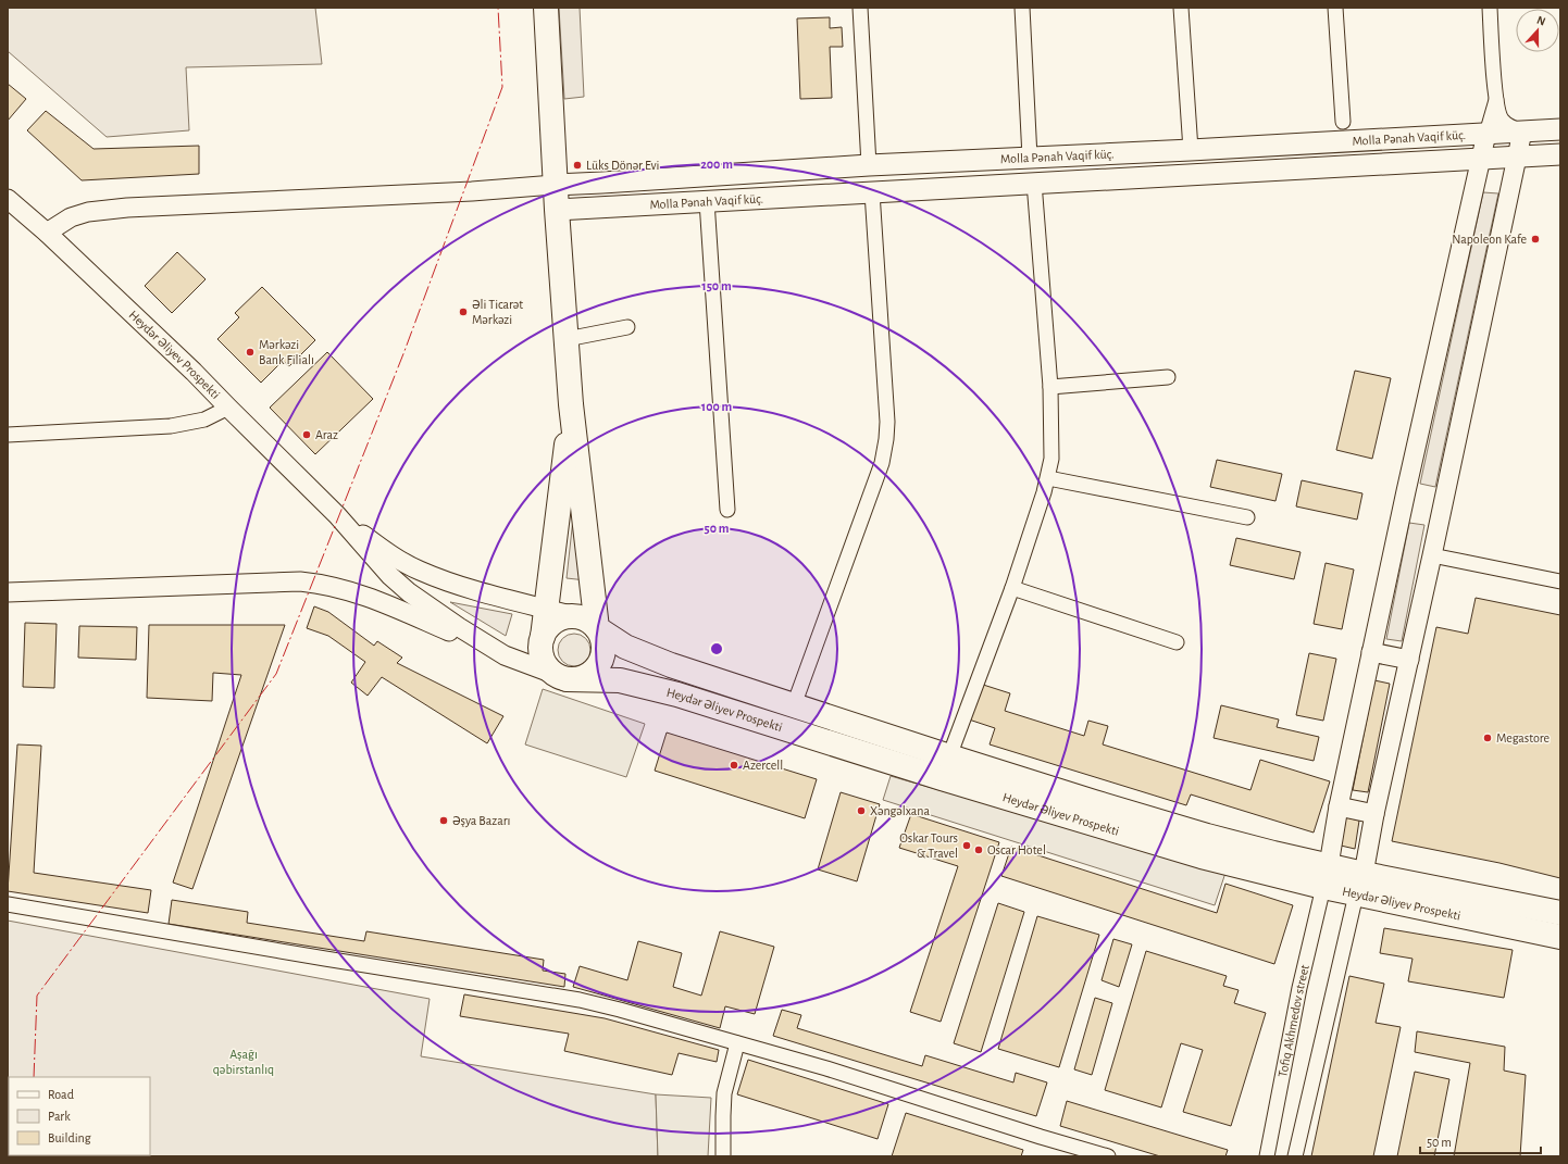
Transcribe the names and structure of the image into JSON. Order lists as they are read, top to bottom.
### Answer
{
  "streets": {
    "highway": ["Heydər Əliyev Prospekti"],
    "main road": ["Molla Pənah Vaqif küç."],
    "street": ["Tofiq Akhmedov street"]
  },
  "crossings": [
    ["Heydər Əliyev Prospekti", "Tofiq Akhmedov street"]
  ],
  "parks": ["Aşağı qəbirstanlıq"],
  "places": [
    "Lüks Dönər Evi",
    "Napoleon Kafe",
    "Əli Ticarət Mərkəzi",
    "Mərkəzi Bank Filialı",
    "Araz",
    "Megastore",
    "Azercell",
    "Xəngəlxana",
    "Əşya Bazarı",
    "Oskar Tours & Travel",
    "Oscar Hotel"
  ],
  "legend": ["Road", "Park", "Building"],
  "scale_bar": "50 m",
  "north": "top",
  "rings": [
    "200 m",
    "150 m",
    "100 m",
    "50 m"
  ]
}
